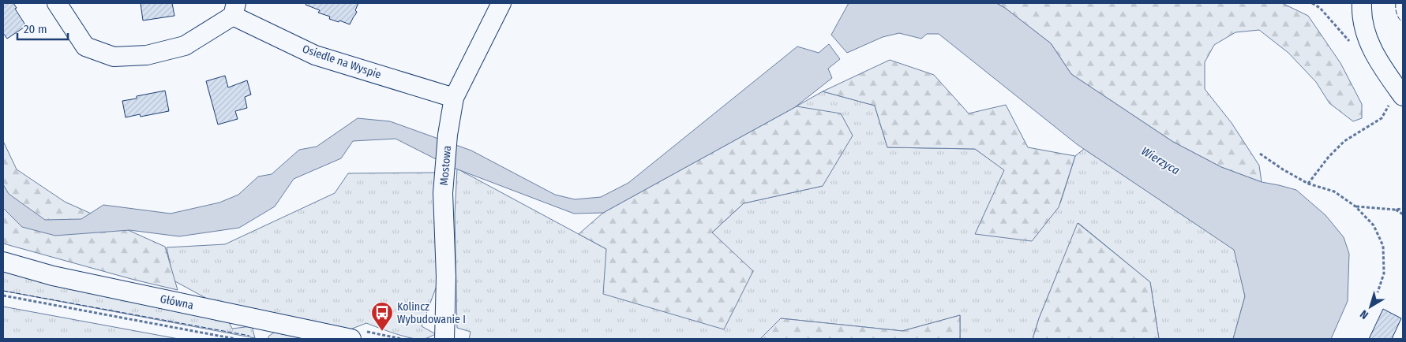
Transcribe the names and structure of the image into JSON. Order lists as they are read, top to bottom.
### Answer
{
  "streets": {
    "street": ["Osiedle na Wyspie", "Mostowa", "Główna"]
  },
  "crossings": [
    ["Osiedle na Wyspie", "Mostowa"]
  ],
  "water": ["Wierzyca"],
  "places": {
    "bus stop": ["Kolincz Wybudowanie I"]
  },
  "scale_bar": "20 m",
  "north": "bottom left"
}
